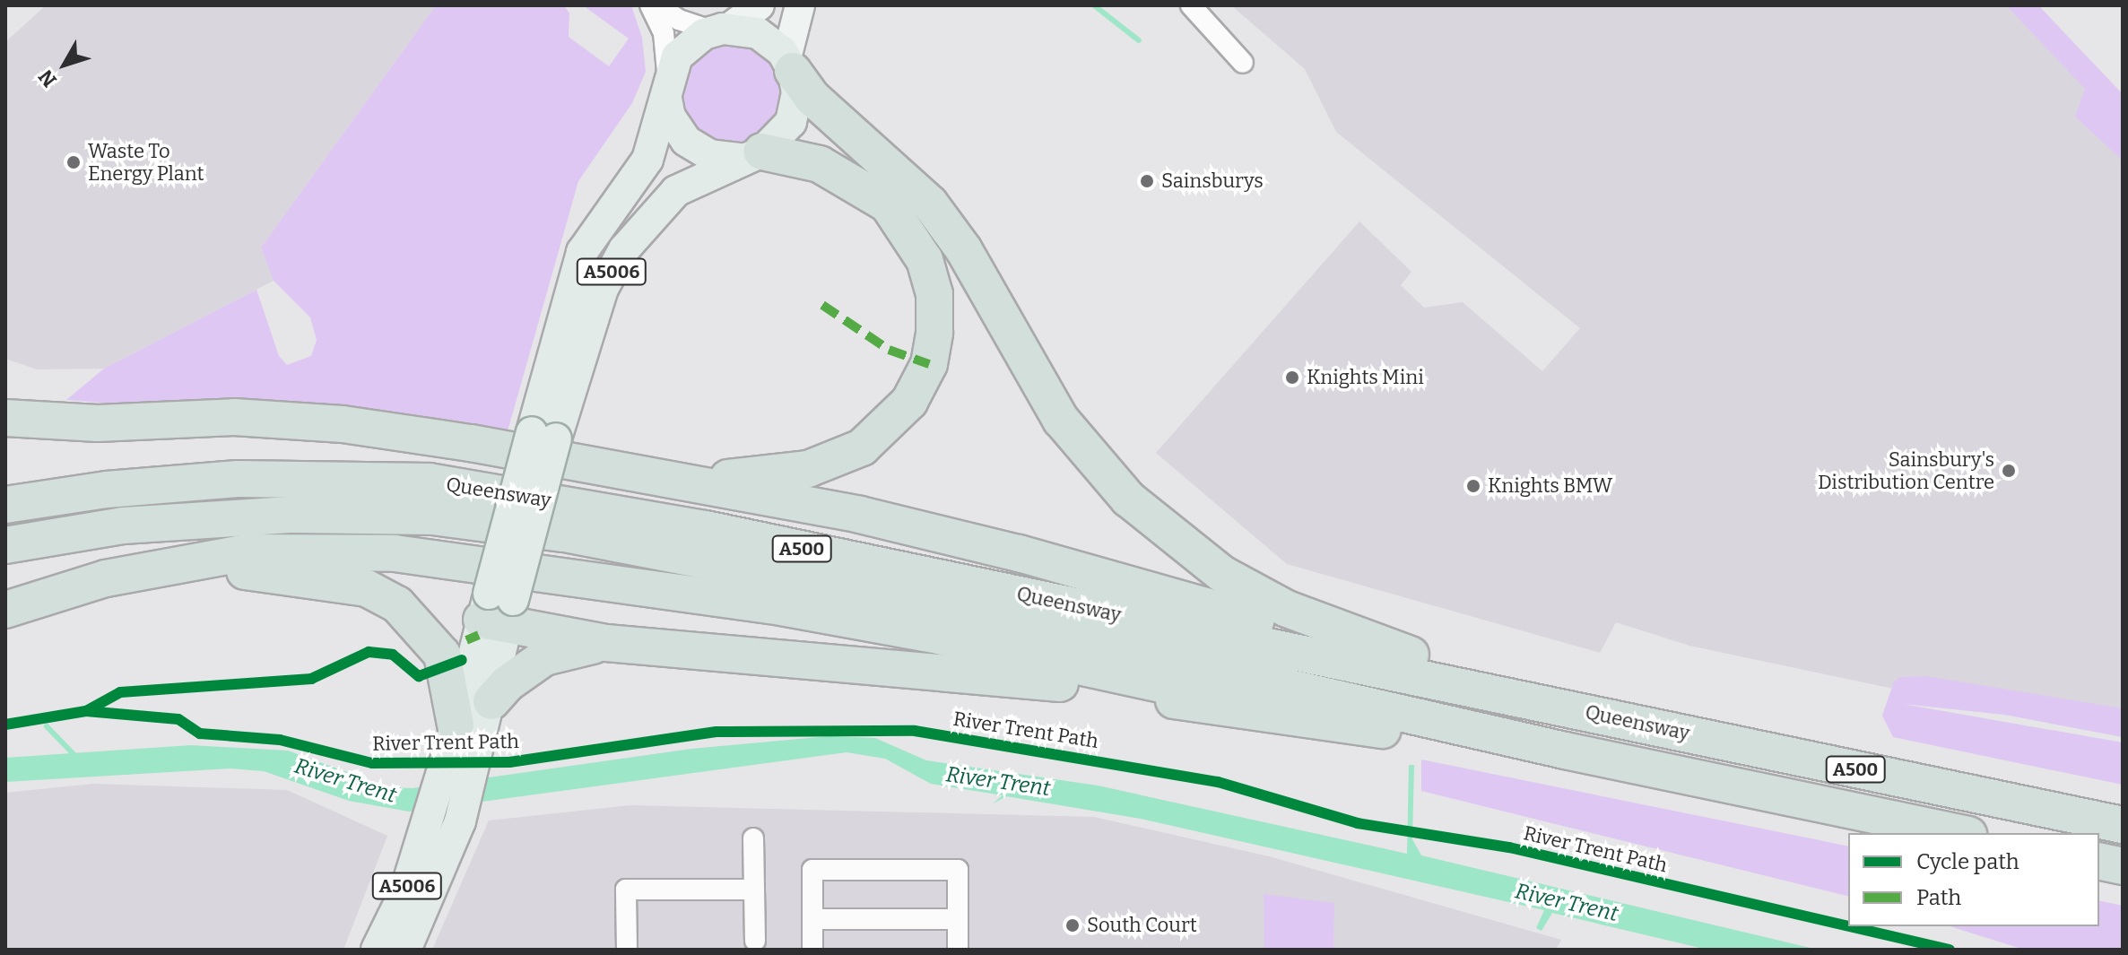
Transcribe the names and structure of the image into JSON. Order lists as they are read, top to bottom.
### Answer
{
  "streets": {
    "highway": ["Queensway", "A500"],
    "main road": ["A5006"],
    "cycle path": ["River Trent Path"]
  },
  "water": ["River Trent"],
  "places": [
    "Waste To Energy Plant",
    "Sainsburys",
    "Knights Mini",
    "Sainsbury's Distribution Centre",
    "Knights BMW",
    "South Court"
  ],
  "legend": ["Cycle path", "Path"],
  "north": "bottom left"
}
